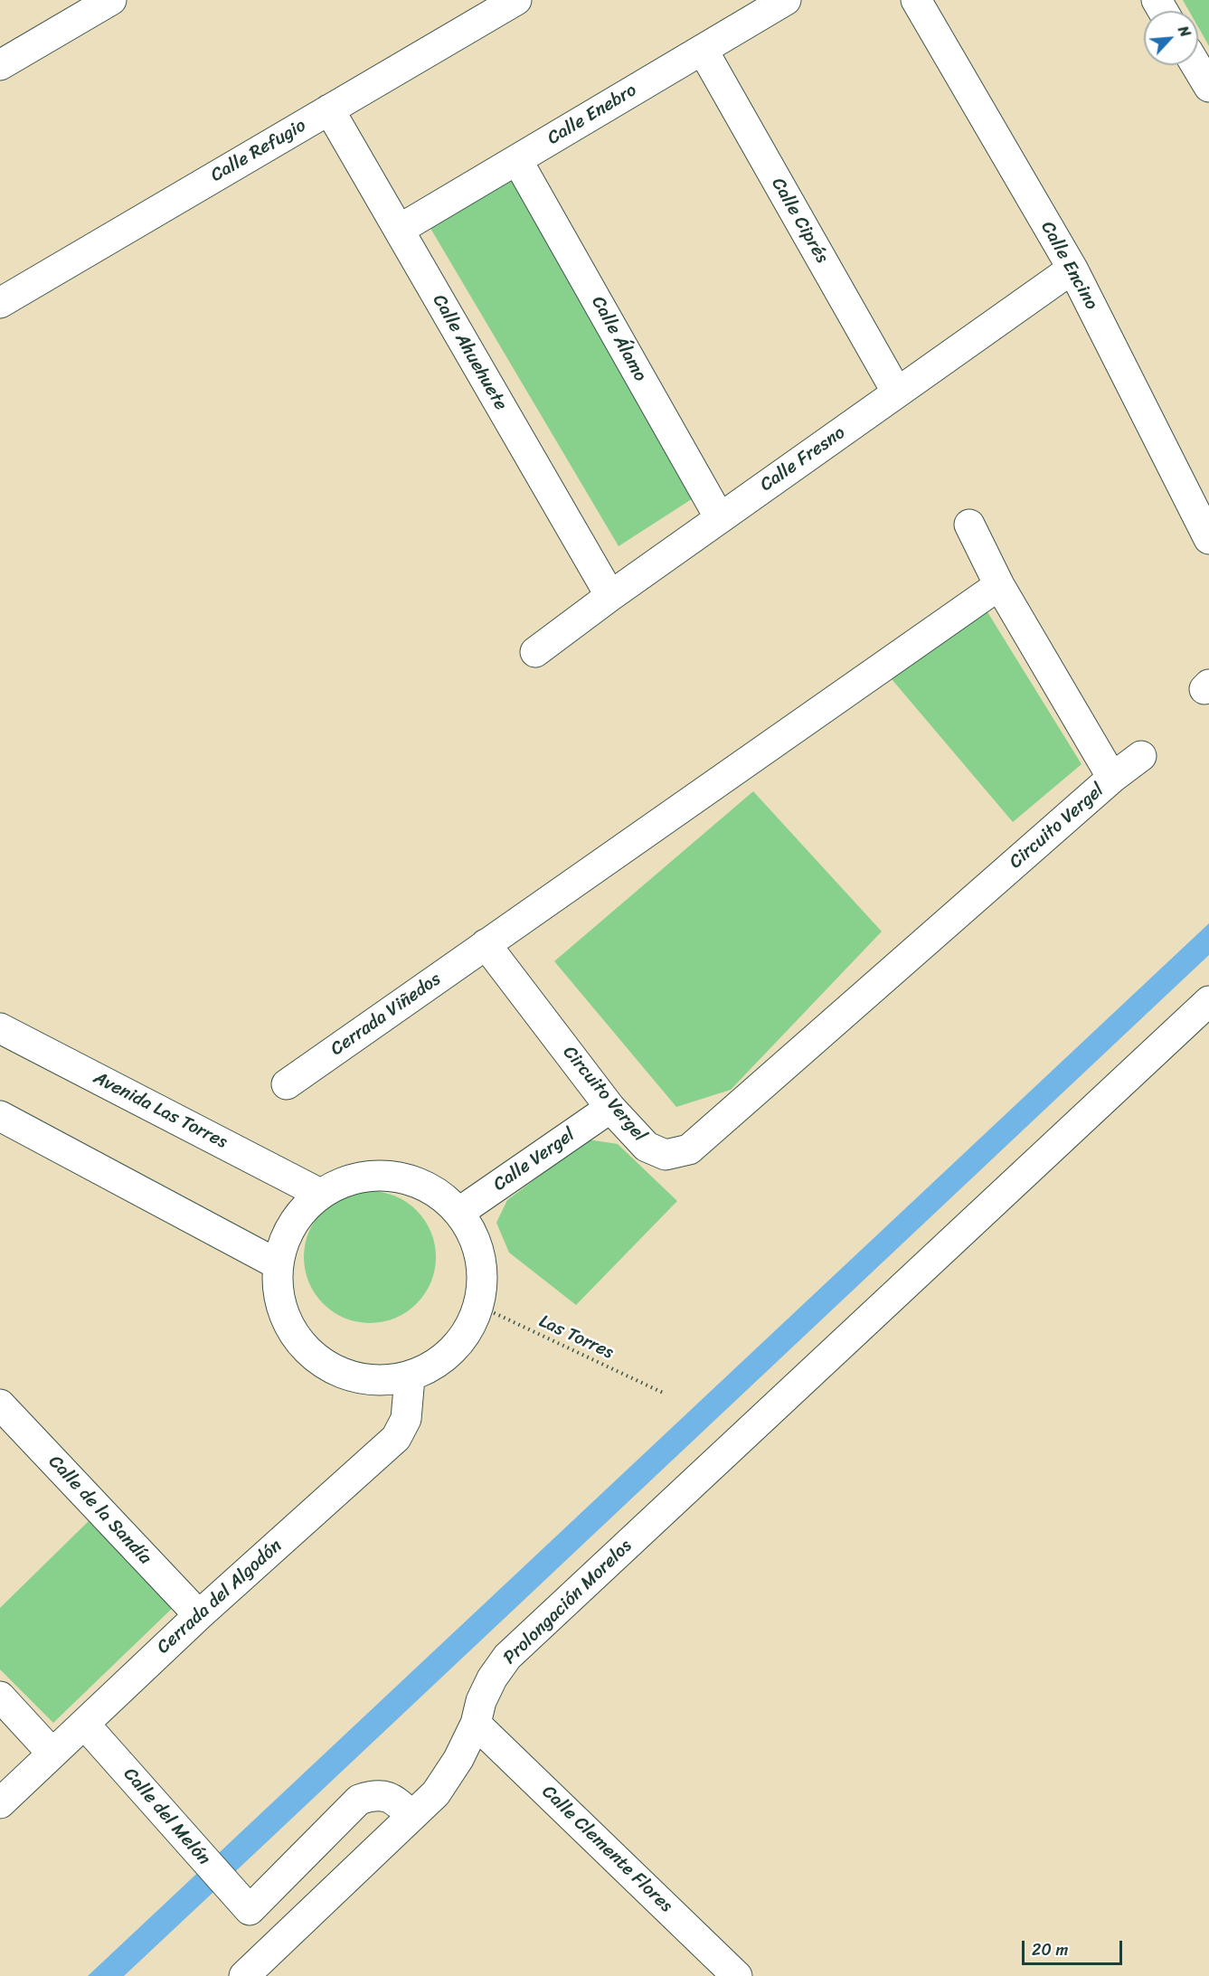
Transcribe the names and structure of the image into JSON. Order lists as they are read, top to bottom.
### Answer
{
  "streets": {
    "street": [
      "Calle Enebro",
      "Calle Refugio",
      "Calle Ciprés",
      "Calle Encino",
      "Calle Álamo",
      "Calle Ahuehuete",
      "Calle Fresno",
      "Circuito Vergel",
      "Cerrada Viñedos",
      "Avenida Las Torres",
      "Calle Vergel",
      "Calle de la Sandía",
      "Cerrada del Algodón",
      "Prolongación Morelos",
      "Calle del Melón",
      "Calle Clemente Flores"
    ],
    "path": ["Las Torres"]
  },
  "crossings": [
    ["Calle Enebro", "Calle Ciprés"],
    ["Calle Enebro", "Calle Álamo"],
    ["Calle Enebro", "Calle Ahuehuete"],
    ["Calle Refugio", "Calle Ahuehuete"],
    ["Calle Ciprés", "Calle Fresno"],
    ["Calle Encino", "Calle Fresno"],
    ["Calle Álamo", "Calle Fresno"],
    ["Calle Ahuehuete", "Calle Fresno"],
    ["Circuito Vergel", "Cerrada Viñedos"],
    ["Circuito Vergel", "Calle Vergel"],
    ["Calle de la Sandía", "Cerrada del Algodón"],
    ["Cerrada del Algodón", "Calle del Melón"],
    ["Prolongación Morelos", "Calle del Melón"],
    ["Prolongación Morelos", "Calle Clemente Flores"]
  ],
  "scale_bar": "20 m",
  "north": "top right"
}
